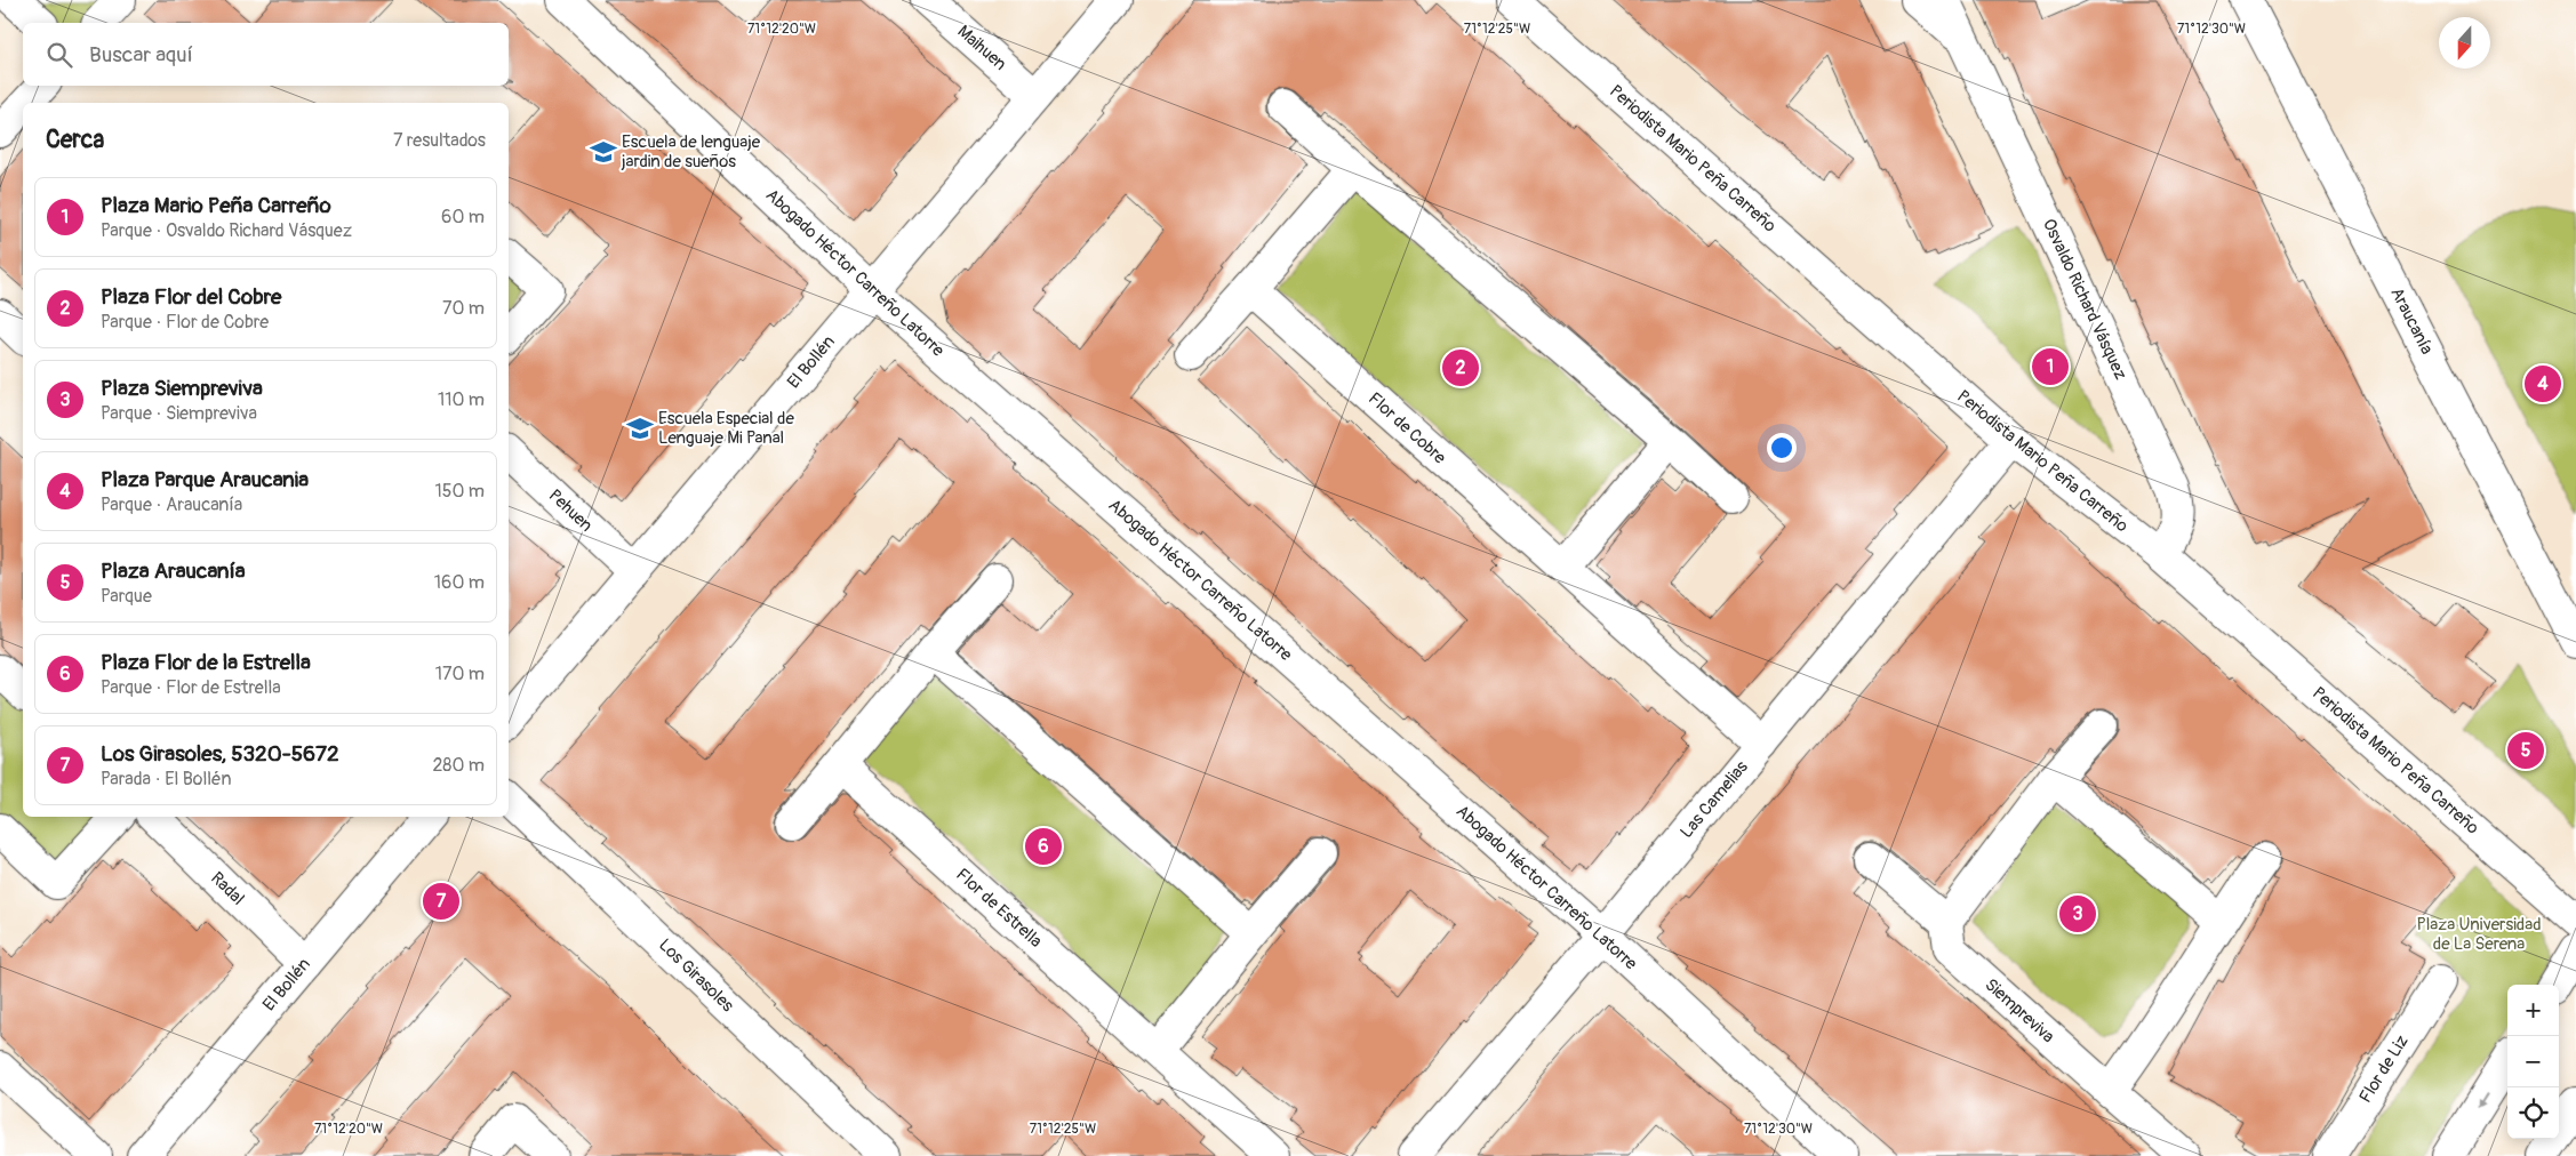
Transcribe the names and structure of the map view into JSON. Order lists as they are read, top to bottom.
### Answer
{
  "streets": {
    "street": [
      "Maihuen",
      "Periodista Mario Peña Carreño",
      "Abogado Héctor Carreño Latorre",
      "Osvaldo Richard Vásquez",
      "Araucanía",
      "El Bollén",
      "Flor de Cobre",
      "Pehuen",
      "Las Camelias",
      "Radal",
      "Flor de Estrella",
      "Los Girasoles",
      "Siempreviva",
      "Flor de Liz"
    ]
  },
  "crossings": [
    ["Maihuen", "El Bollén"],
    ["Periodista Mario Peña Carreño", "Osvaldo Richard Vásquez"],
    ["Periodista Mario Peña Carreño", "Las Camelias"],
    ["Abogado Héctor Carreño Latorre", "El Bollén"],
    ["Abogado Héctor Carreño Latorre", "Las Camelias"],
    ["El Bollén", "Pehuen"],
    ["El Bollén", "Radal"],
    ["Flor de Cobre", "Las Camelias"]
  ],
  "parks": ["Plaza Universidad de La Serena"],
  "places": {
    "school or university": ["Escuela de lenguaje jardin de sueños", "Escuela Especial de Lenguaje Mi Panal"]
  },
  "north": "bottom",
  "page": {
    "search": "Buscar aquí",
    "heading": ["Cerca", "7 resultados"],
    "list": [
      {
        "mark": "1",
        "name": "Plaza Mario Peña Carreño",
        "note": "Parque · Osvaldo Richard Vásquez",
        "value": "60 m"
      },
      {
        "mark": "2",
        "name": "Plaza Flor del Cobre",
        "note": "Parque · Flor de Cobre",
        "value": "70 m"
      },
      {
        "mark": "3",
        "name": "Plaza Siempreviva",
        "note": "Parque · Siempreviva",
        "value": "110 m"
      },
      {
        "mark": "4",
        "name": "Plaza Parque Araucania",
        "note": "Parque · Araucanía",
        "value": "150 m"
      },
      {
        "mark": "5",
        "name": "Plaza Araucanía",
        "note": "Parque",
        "value": "160 m"
      },
      {
        "mark": "6",
        "name": "Plaza Flor de la Estrella",
        "note": "Parque · Flor de Estrella",
        "value": "170 m"
      },
      {
        "mark": "7",
        "name": "Los Girasoles, 5320-5672",
        "note": "Parada · El Bollén",
        "value": "280 m"
      }
    ],
    "pins": [
      "1",
      "2",
      "4",
      "5",
      "6",
      "7",
      "3"
    ],
    "map_buttons": ["+", "−"]
  },
  "coordinates": ["71°12'20\"W", "71°12'25\"W", "71°12'30\"W"]
}
